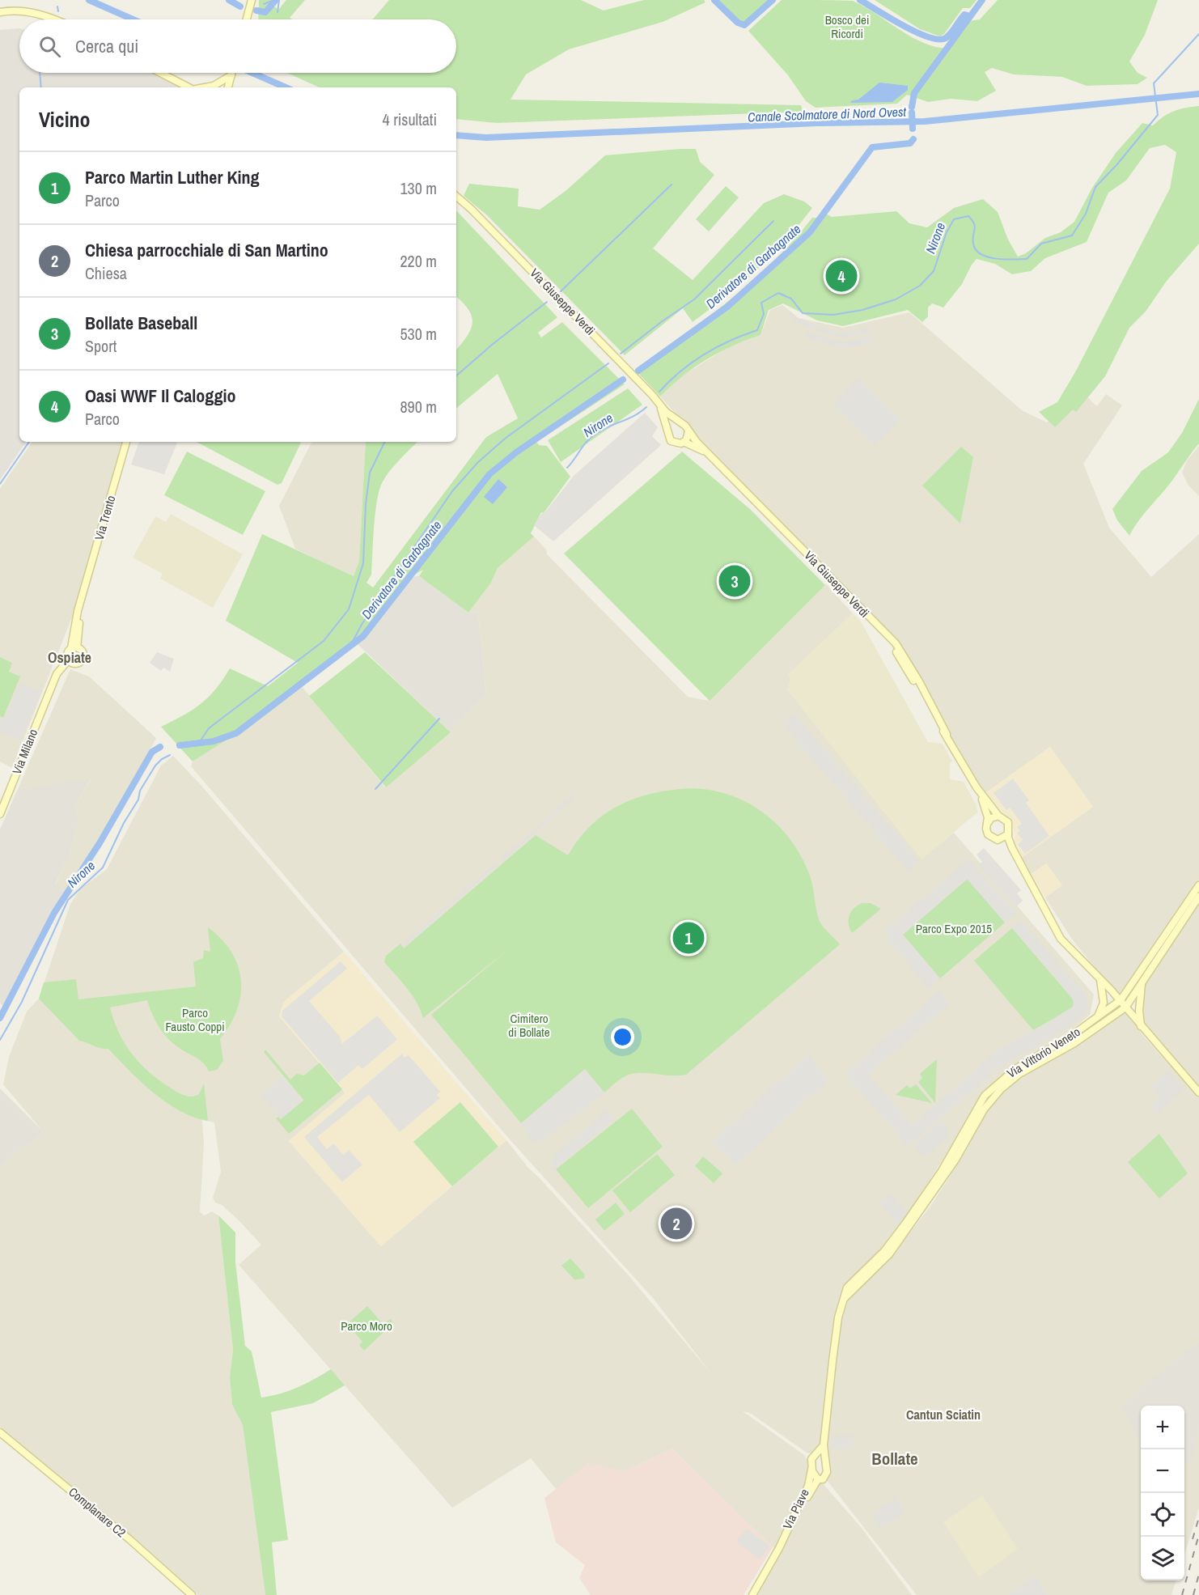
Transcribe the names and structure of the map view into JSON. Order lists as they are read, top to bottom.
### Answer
{
  "streets": {
    "street": [
      "Via Giuseppe Verdi",
      "Via Trento",
      "Via Milano",
      "Via Vittorio Veneto",
      "Via Piave",
      "Complanare C2"
    ]
  },
  "crossings": [
    ["Via Trento", "Via Milano"]
  ],
  "districts": ["Ospiate", "Cantun Sciatin", "Bollate"],
  "water": ["Canale Scolmatore di Nord Ovest", "Nirone", "Derivatore di Garbagnate"],
  "parks": [
    "Bosco dei Ricordi",
    "Parco Expo 2015",
    "Parco Fausto Coppi",
    "Cimitero di Bollate",
    "Parco Moro"
  ],
  "page": {
    "search": "Cerca qui",
    "heading": ["Vicino", "4 risultati"],
    "list": [
      {
        "mark": "1",
        "name": "Parco Martin Luther King",
        "note": "Parco",
        "value": "130 m"
      },
      {
        "mark": "2",
        "name": "Chiesa parrocchiale di San Martino",
        "note": "Chiesa",
        "value": "220 m"
      },
      {
        "mark": "3",
        "name": "Bollate Baseball",
        "note": "Sport",
        "value": "530 m"
      },
      {
        "mark": "4",
        "name": "Oasi WWF Il Caloggio",
        "note": "Parco",
        "value": "890 m"
      }
    ],
    "pins": [
      "4",
      "3",
      "1",
      "2"
    ],
    "map_buttons": ["+", "−"]
  }
}
